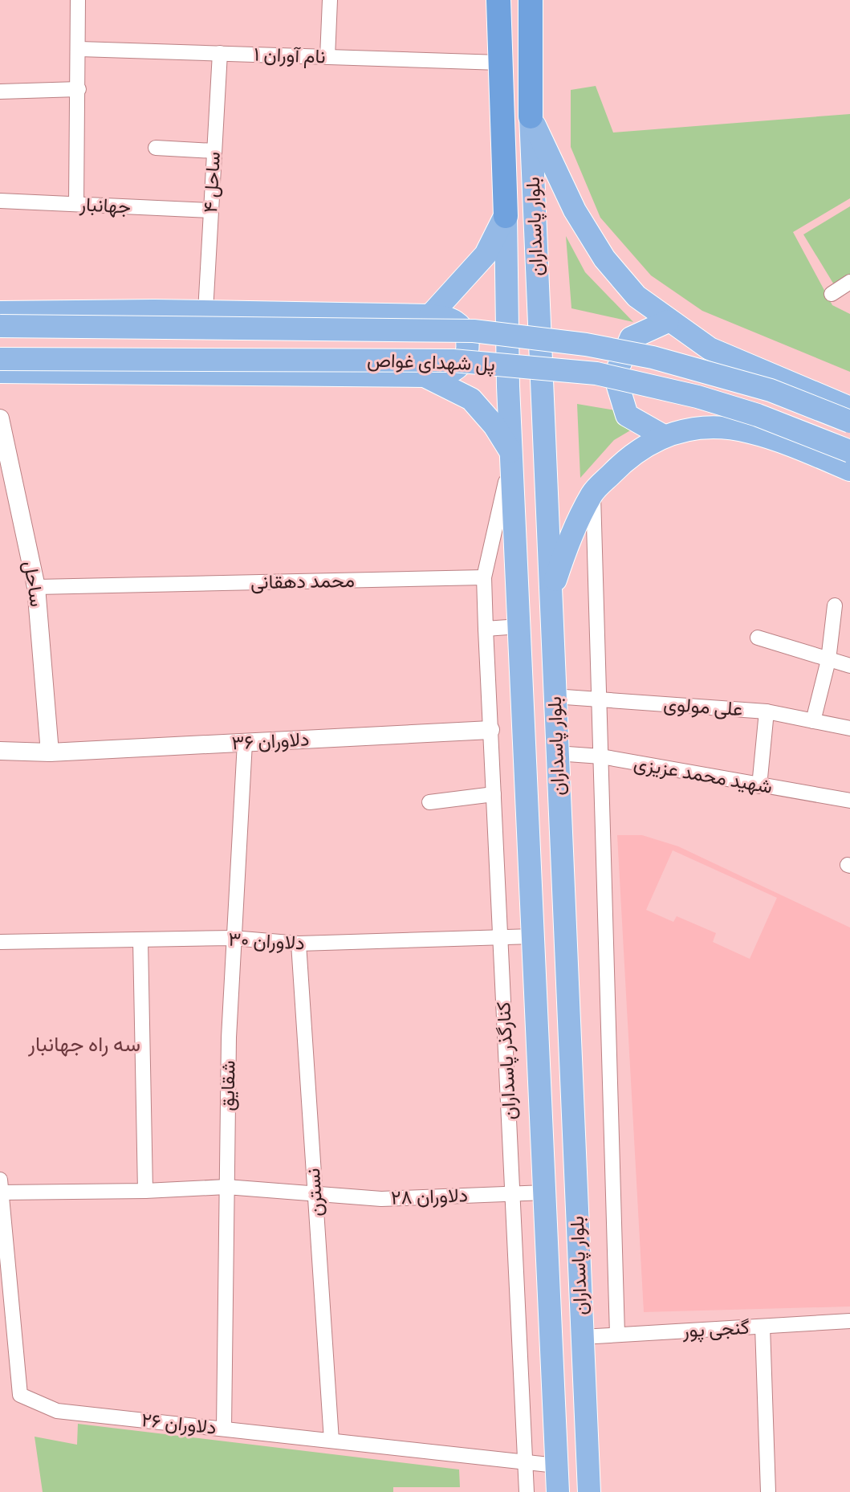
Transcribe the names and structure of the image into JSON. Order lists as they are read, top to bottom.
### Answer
{
  "streets": {
    "highway": ["بلوار پاسداران"],
    "main road": ["پل شهدای غواص"],
    "street": [
      "نام آوران ۱",
      "ساحل ۴",
      "جهانبار",
      "محمد دهقانی",
      "ساحل",
      "علی مولوی",
      "دلاوران ۳۶",
      "شهید محمد عزیزی",
      "دلاوران ۳۰",
      "کنارگذر پاسداران",
      "شقایق",
      "نسترن",
      "دلاوران ۲۸",
      "گنجی پور",
      "دلاوران ۲۶"
    ]
  },
  "crossings": [
    ["نام آوران ۱", "ساحل ۴"],
    ["نام آوران ۱", "بلوار پاسداران"],
    ["ساحل ۴", "جهانبار"],
    ["بلوار پاسداران", "علی مولوی"],
    ["بلوار پاسداران", "شهید محمد عزیزی"],
    ["بلوار پاسداران", "دلاوران ۳۰"],
    ["بلوار پاسداران", "دلاوران ۲۸"],
    ["بلوار پاسداران", "گنجی پور"],
    ["بلوار پاسداران", "دلاوران ۲۶"],
    ["محمد دهقانی", "ساحل"],
    ["ساحل", "دلاوران ۳۶"],
    ["دلاوران ۳۶", "کنارگذر پاسداران"],
    ["دلاوران ۳۶", "شقایق"],
    ["دلاوران ۳۰", "کنارگذر پاسداران"],
    ["دلاوران ۳۰", "شقایق"],
    ["دلاوران ۳۰", "نسترن"],
    ["کنارگذر پاسداران", "دلاوران ۲۸"],
    ["کنارگذر پاسداران", "دلاوران ۲۶"],
    ["شقایق", "دلاوران ۲۸"],
    ["شقایق", "دلاوران ۲۶"],
    ["نسترن", "دلاوران ۲۸"],
    ["نسترن", "دلاوران ۲۶"],
    ["دلاوران ۲۸", "دلاوران ۲۶"]
  ],
  "districts": ["سه راه جهانبار"]
}
